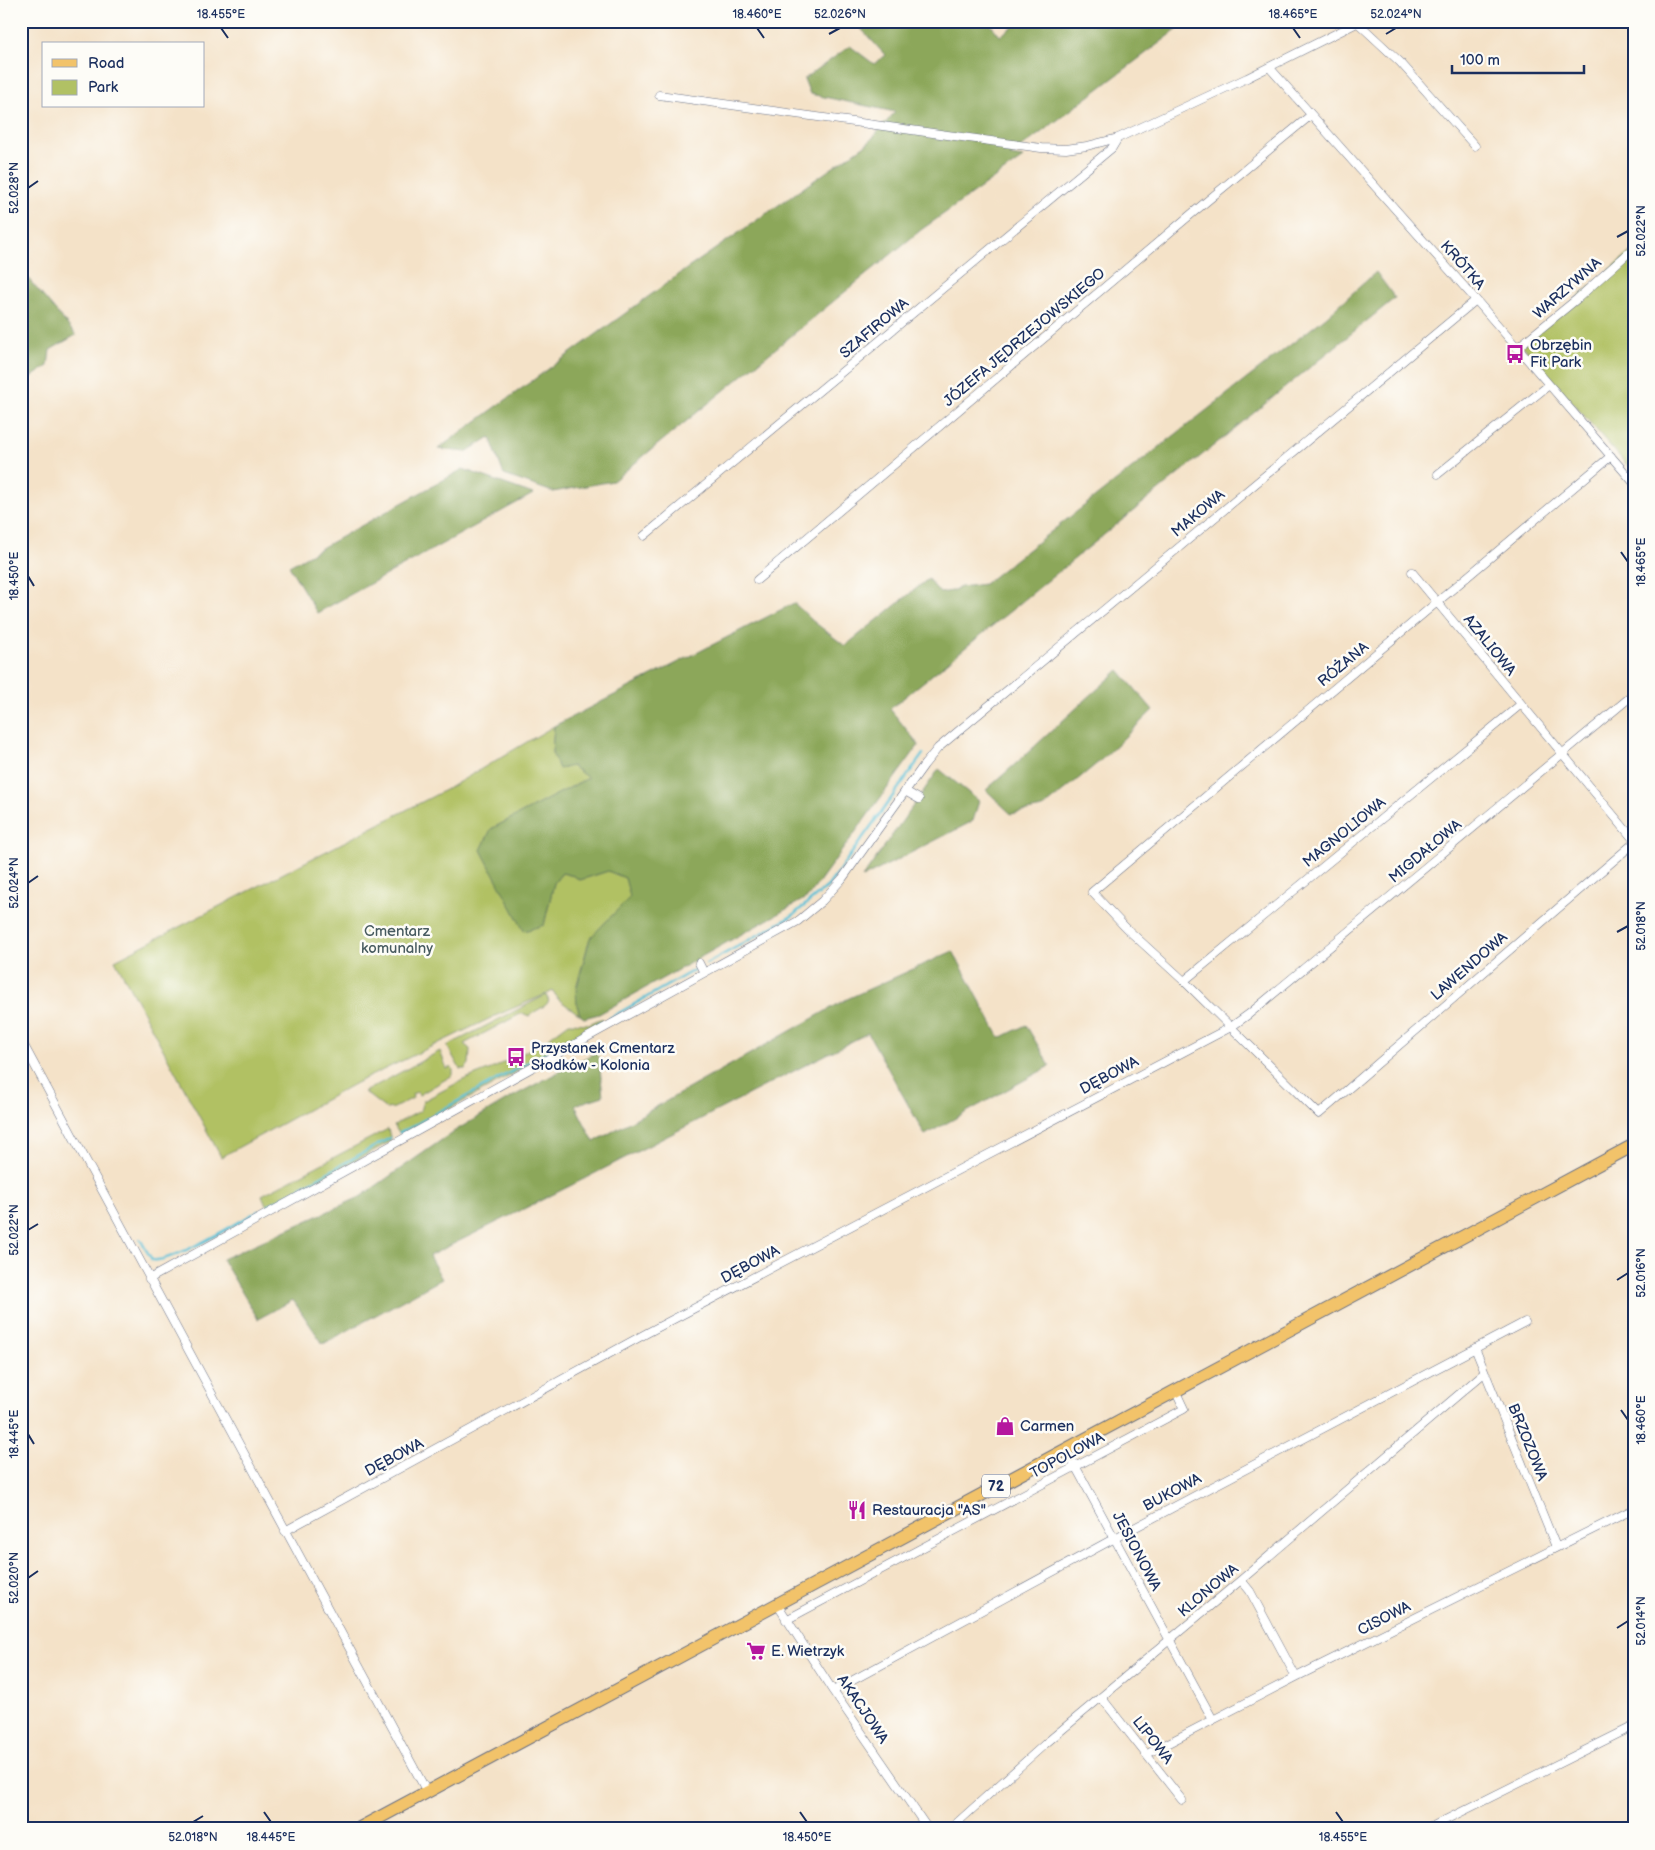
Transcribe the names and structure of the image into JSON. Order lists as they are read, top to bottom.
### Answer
{
  "streets": {
    "main road": ["72"],
    "street": [
      "KRÓTKA",
      "WARZYWNA",
      "SZAFIROWA",
      "JÓZEFA JĘDRZEJOWSKIEGO",
      "MAKOWA",
      "AZALIOWA",
      "RÓŻANA",
      "MAGNOLIOWA",
      "MIGDAŁOWA",
      "LAWENDOWA",
      "DĘBOWA",
      "BRZOZOWA",
      "TOPOLOWA",
      "BUKOWA",
      "JESIONOWA",
      "KLONOWA",
      "CISOWA",
      "AKACJOWA",
      "LIPOWA"
    ]
  },
  "crossings": [
    ["KRÓTKA", "WARZYWNA"],
    ["KRÓTKA", "JÓZEFA JĘDRZEJOWSKIEGO"],
    ["KRÓTKA", "MAKOWA"],
    ["KRÓTKA", "RÓŻANA"],
    ["AZALIOWA", "RÓŻANA"],
    ["AZALIOWA", "MAGNOLIOWA"],
    ["AZALIOWA", "MIGDAŁOWA"],
    ["AZALIOWA", "LAWENDOWA"],
    ["RÓŻANA", "MAGNOLIOWA"],
    ["MIGDAŁOWA", "LAWENDOWA"],
    ["MIGDAŁOWA", "DĘBOWA"],
    ["LAWENDOWA", "DĘBOWA"],
    ["BRZOZOWA", "BUKOWA"],
    ["BRZOZOWA", "KLONOWA"],
    ["BRZOZOWA", "CISOWA"],
    ["TOPOLOWA", "72"],
    ["TOPOLOWA", "JESIONOWA"],
    ["TOPOLOWA", "AKACJOWA"],
    ["72", "JESIONOWA"],
    ["72", "AKACJOWA"],
    ["BUKOWA", "JESIONOWA"],
    ["BUKOWA", "AKACJOWA"],
    ["JESIONOWA", "KLONOWA"],
    ["JESIONOWA", "CISOWA"],
    ["KLONOWA", "LIPOWA"],
    ["CISOWA", "LIPOWA"]
  ],
  "parks": ["Cmentarz komunalny"],
  "places": {
    "bus stop": ["Obrzębin Fit Park", "Przystanek Cmentarz Słodków - Kolonia"],
    "shop": ["Carmen"],
    "restaurant": ["Restauracja \"AS\""],
    "supermarket": ["E. Wietrzyk"]
  },
  "legend": ["Road", "Park"],
  "scale_bar": "100 m",
  "coordinates": [
    "18.455°E",
    "18.460°E",
    "52.026°N",
    "18.465°E",
    "52.024°N",
    "52.028°N",
    "52.022°N",
    "18.450°E",
    "52.018°N",
    "52.016°N",
    "18.445°E",
    "52.020°N",
    "52.014°N"
  ]
}
